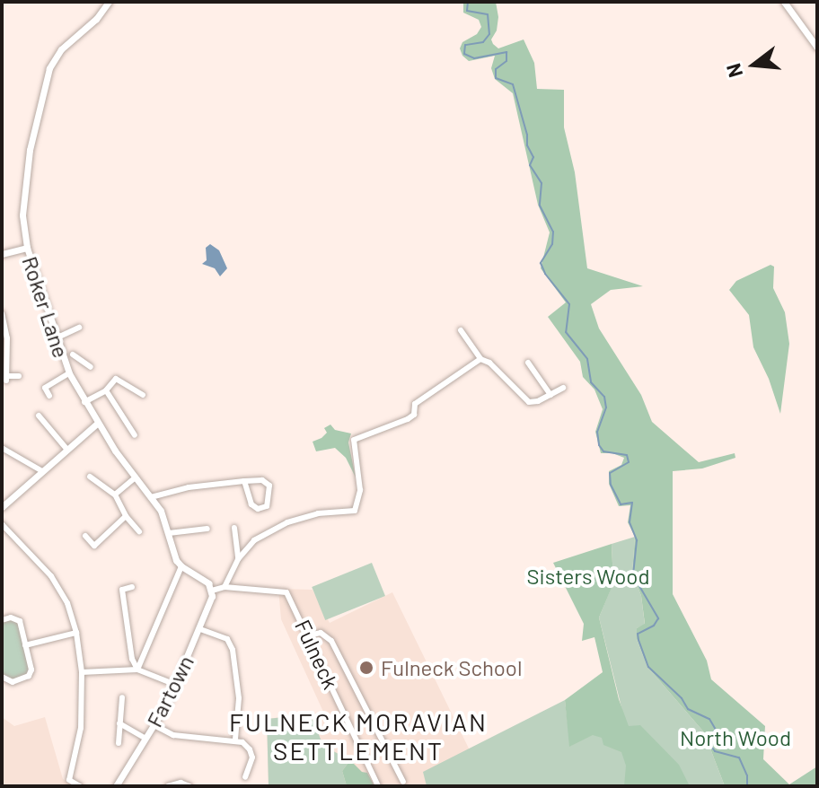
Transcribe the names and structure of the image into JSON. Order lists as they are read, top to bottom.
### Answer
{
  "streets": {
    "street": ["Roker Lane", "Fulneck", "Fartown"]
  },
  "crossings": [
    ["Fulneck", "Fartown"]
  ],
  "districts": ["FULNECK MORAVIAN SETTLEMENT"],
  "parks": ["Sisters Wood", "North Wood"],
  "places": ["Fulneck School"],
  "north": "left"
}
